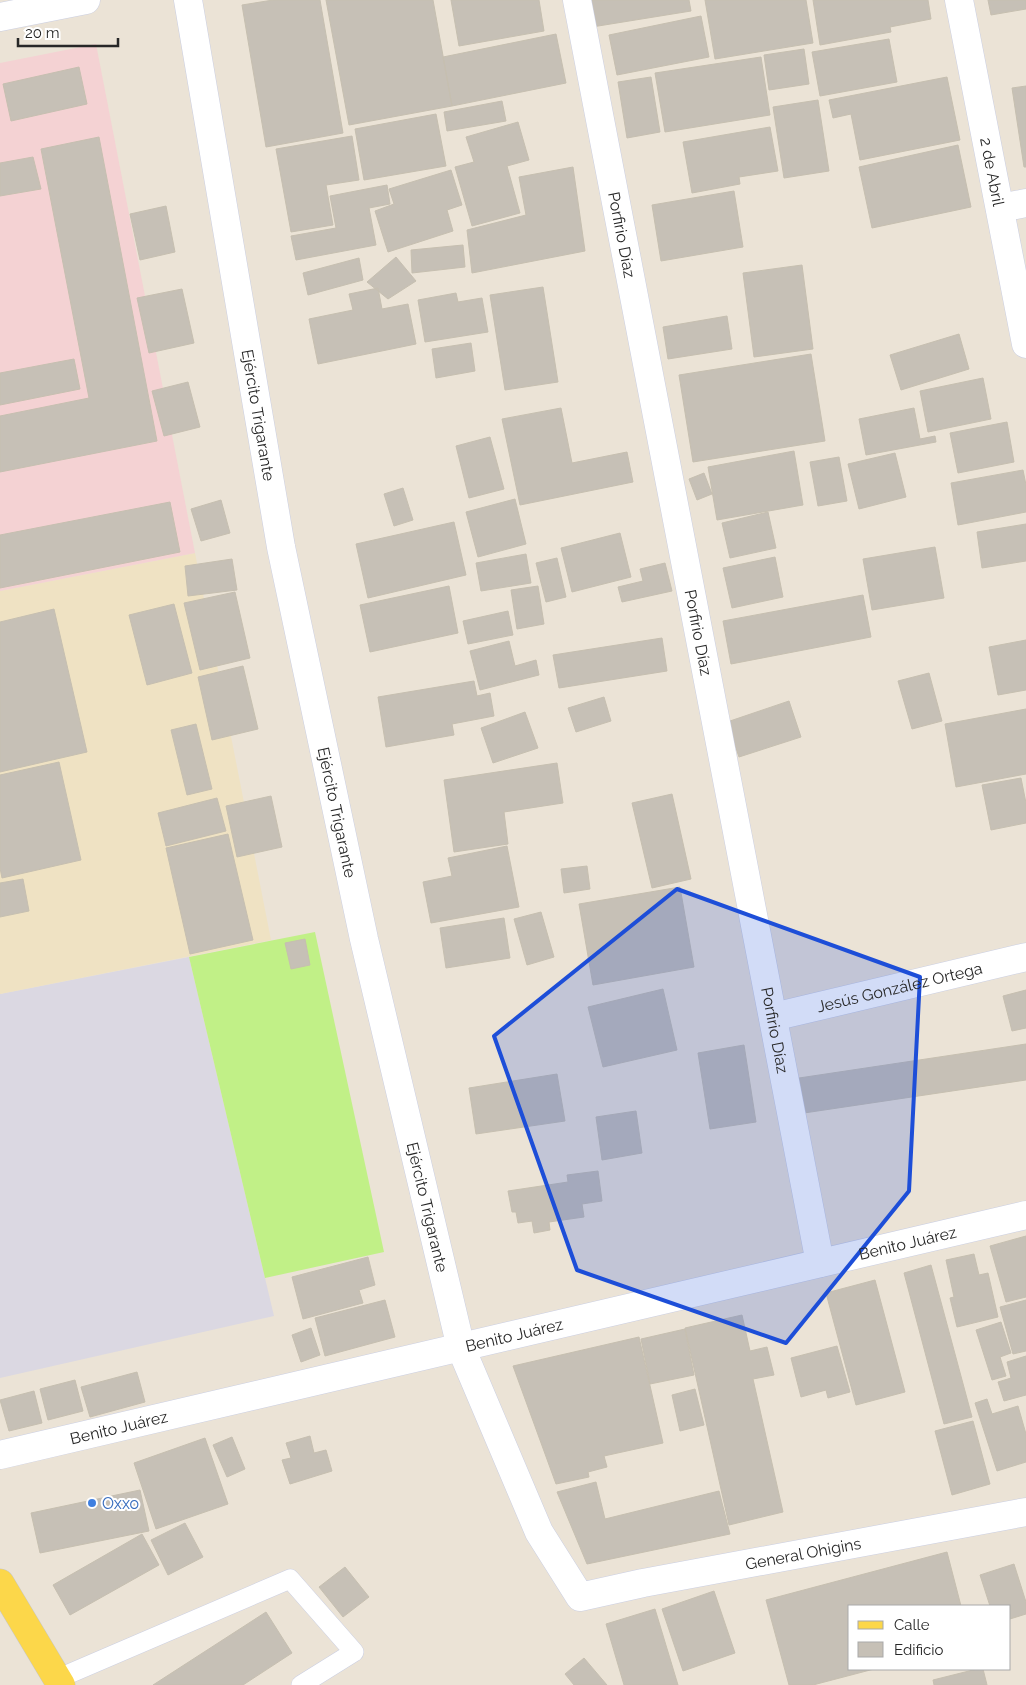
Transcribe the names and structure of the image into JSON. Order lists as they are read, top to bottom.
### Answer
{
  "streets": {
    "street": [
      "2 de Abril",
      "Porfirio Díaz",
      "Ejército Trigarante",
      "Jesús González Ortega",
      "Benito Juárez",
      "General Ohigins"
    ]
  },
  "crossings": [
    ["Porfirio Díaz", "Jesús González Ortega"],
    ["Porfirio Díaz", "Benito Juárez"],
    ["Ejército Trigarante", "Benito Juárez"],
    ["Ejército Trigarante", "General Ohigins"]
  ],
  "places": ["Oxxo"],
  "legend": ["Calle", "Edificio"],
  "scale_bar": "20 m"
}
